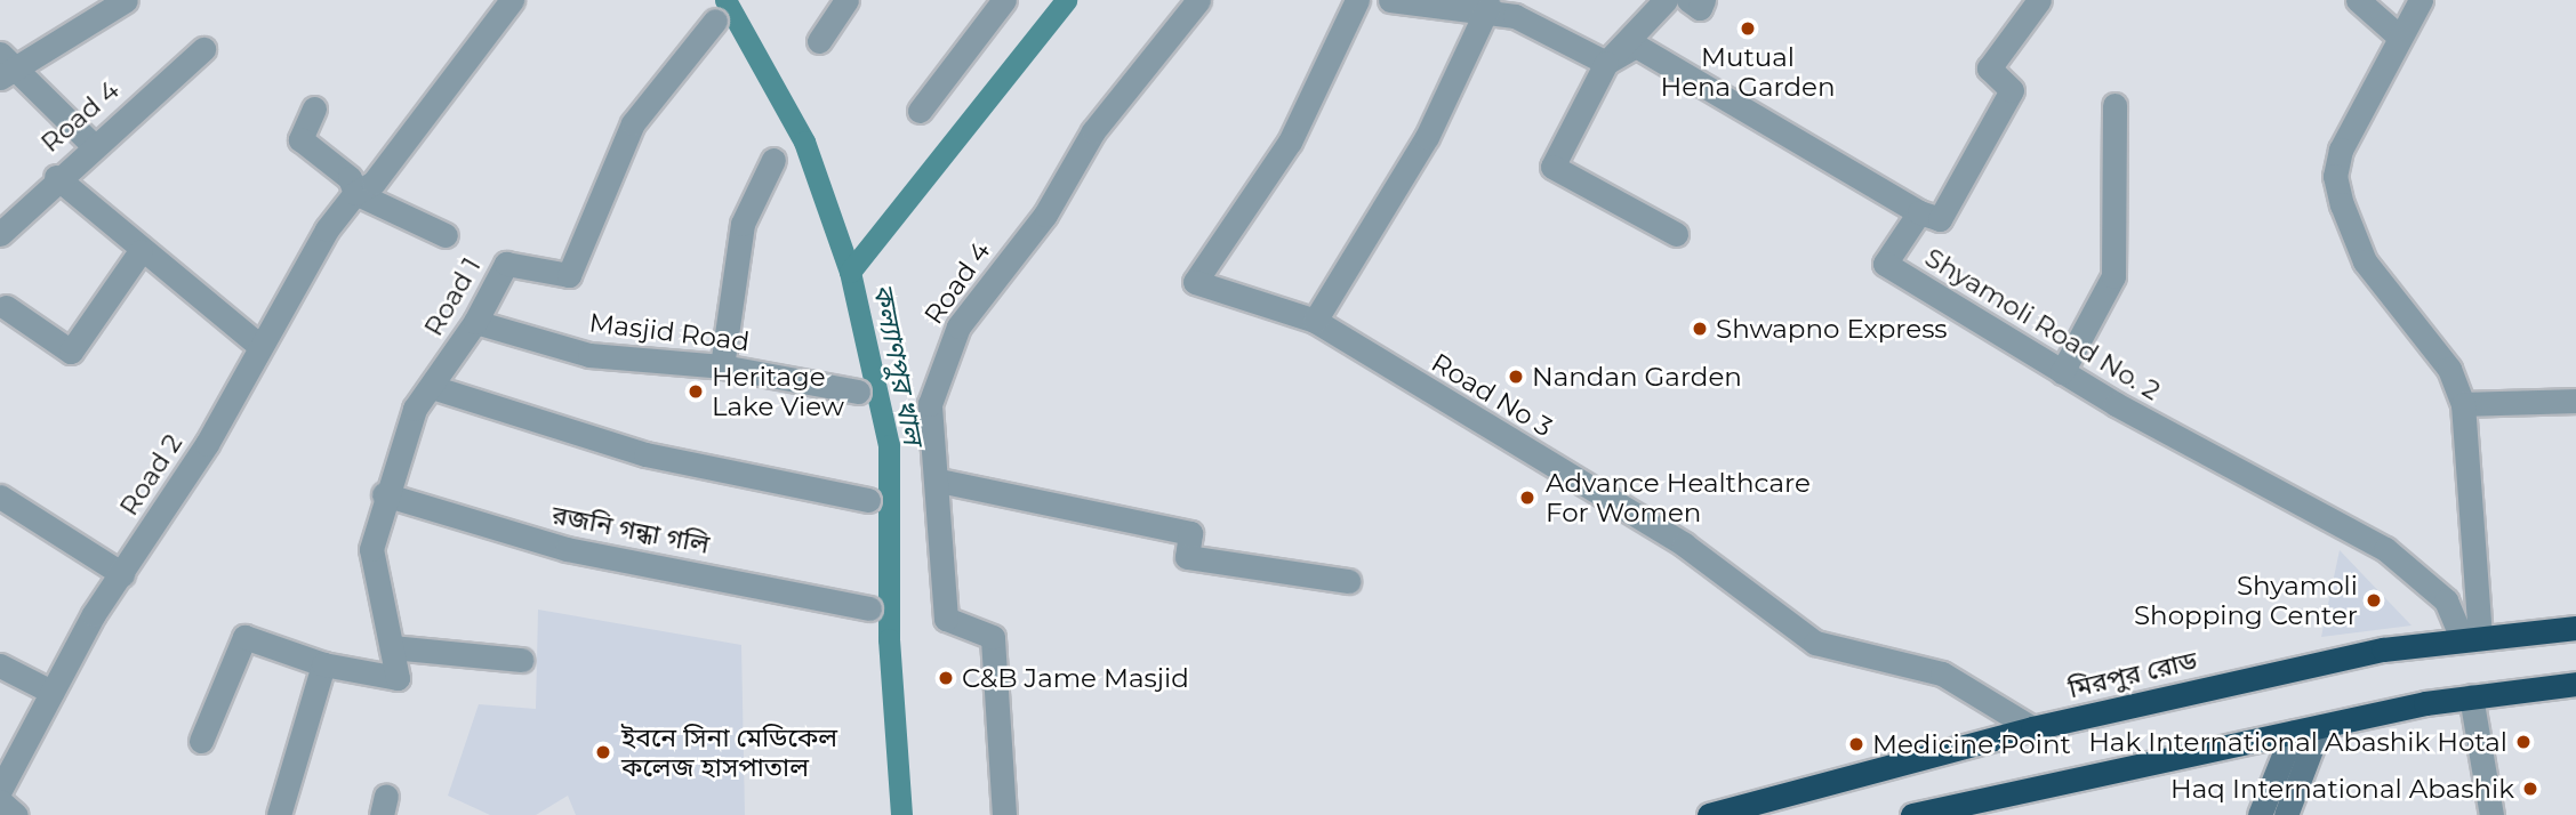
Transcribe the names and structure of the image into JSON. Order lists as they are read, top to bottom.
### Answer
{
  "streets": {
    "highway": ["মিরপুর রোড"],
    "street": [
      "Road 4",
      "Road 1",
      "Shyamoli Road No. 2",
      "Masjid Road",
      "Road No 3",
      "Road 2",
      "রজনি গন্ধা গলি"
    ]
  },
  "crossings": [
    ["Road 1", "Masjid Road"],
    ["Road 1", "রজনি গন্ধা গলি"],
    ["Shyamoli Road No. 2", "মিরপুর রোড"],
    ["Road No 3", "মিরপুর রোড"]
  ],
  "water": ["কল্যাণপুর খাল"],
  "places": [
    "Mutual Hena Garden",
    "Shwapno Express",
    "Nandan Garden",
    "Heritage Lake View",
    "Advance Healthcare For Women",
    "Shyamoli Shopping Center",
    "C&B Jame Masjid",
    "Hak International Abashik Hotal",
    "Medicine Point",
    "ইবনে সিনা মেডিকেল কলেজ হাসপাতাল",
    "Haq International Abashik"
  ]
}
